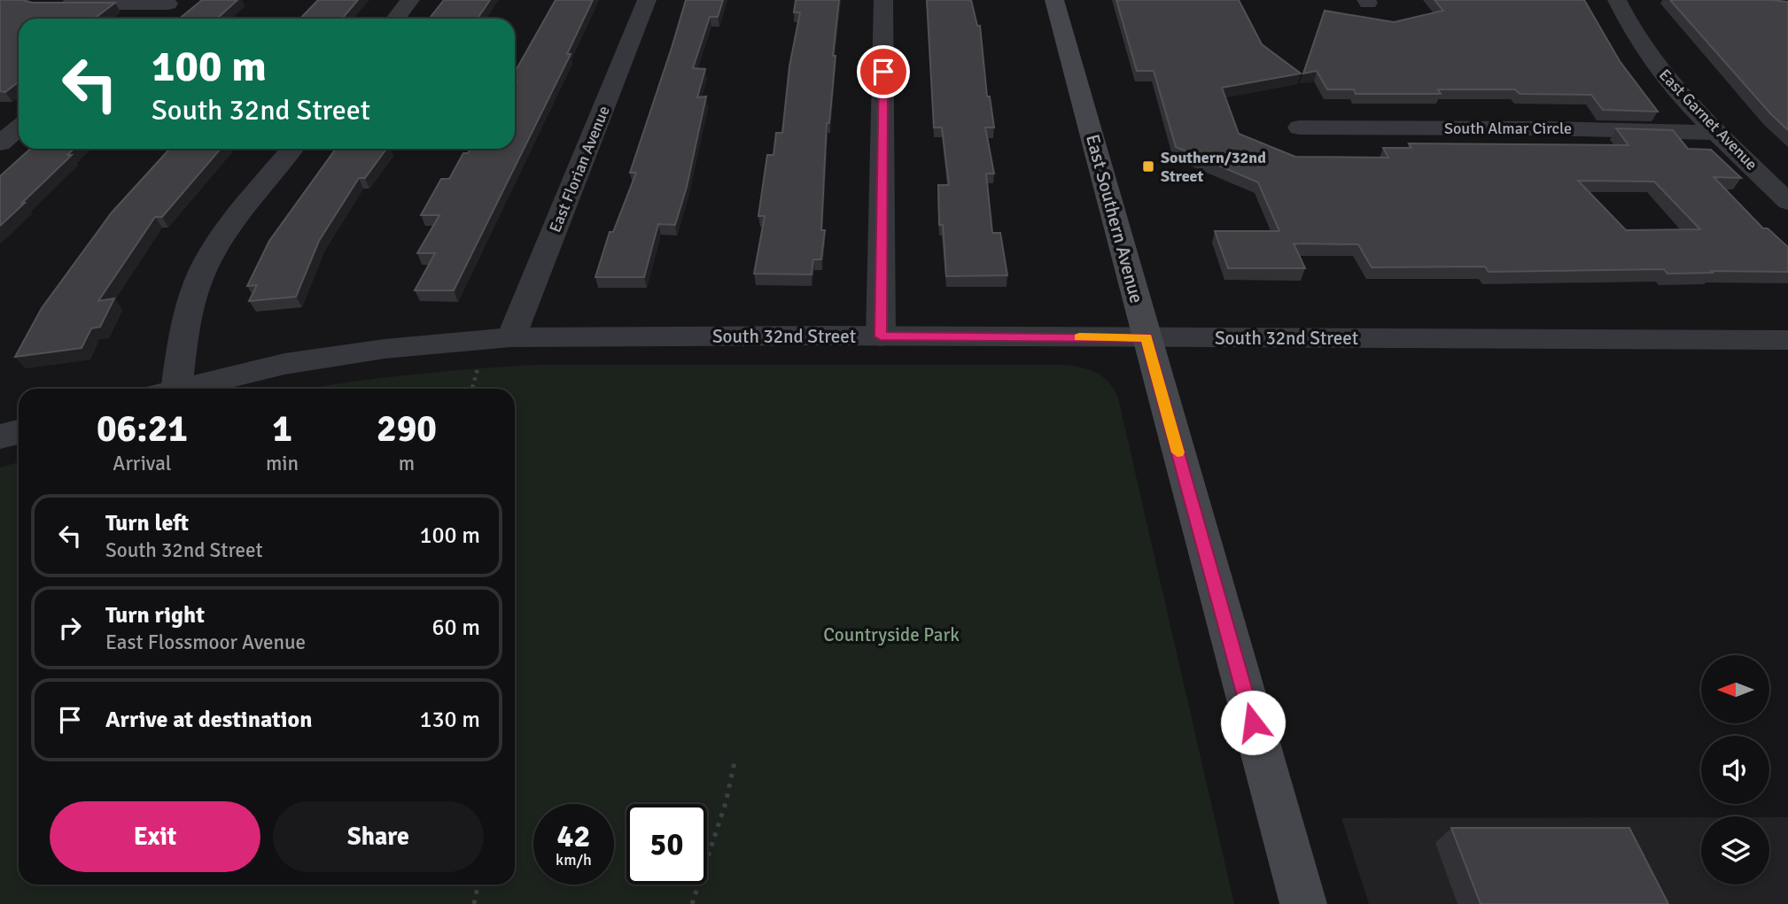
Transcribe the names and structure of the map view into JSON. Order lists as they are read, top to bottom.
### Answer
{
  "streets": {
    "main road": ["East Southern Avenue"],
    "street": [
      "East Garnet Avenue",
      "South Almar Circle",
      "East Florian Avenue",
      "South 32nd Street"
    ]
  },
  "crossings": [
    ["East Garnet Avenue", "South Almar Circle"],
    ["East Florian Avenue", "South 32nd Street"],
    ["East Southern Avenue", "South 32nd Street"]
  ],
  "parks": ["Countryside Park"],
  "places": {
    "transit": ["Southern/32nd Street"]
  },
  "north": "left",
  "page": {
    "turn": ["100 m", "South 32nd Street"],
    "eta": [
      "06:21",
      "Arrival",
      "1",
      "min",
      "290",
      "m"
    ],
    "list": [
      {
        "name": "Turn left",
        "note": "South 32nd Street",
        "value": "100 m"
      },
      {
        "name": "Turn right",
        "note": "East Flossmoor Avenue",
        "value": "60 m"
      },
      {
        "name": "Arrive at destination",
        "value": "130 m"
      }
    ],
    "buttons": ["Exit", "Share"],
    "speed": "42 km/h",
    "limit": "50"
  }
}
